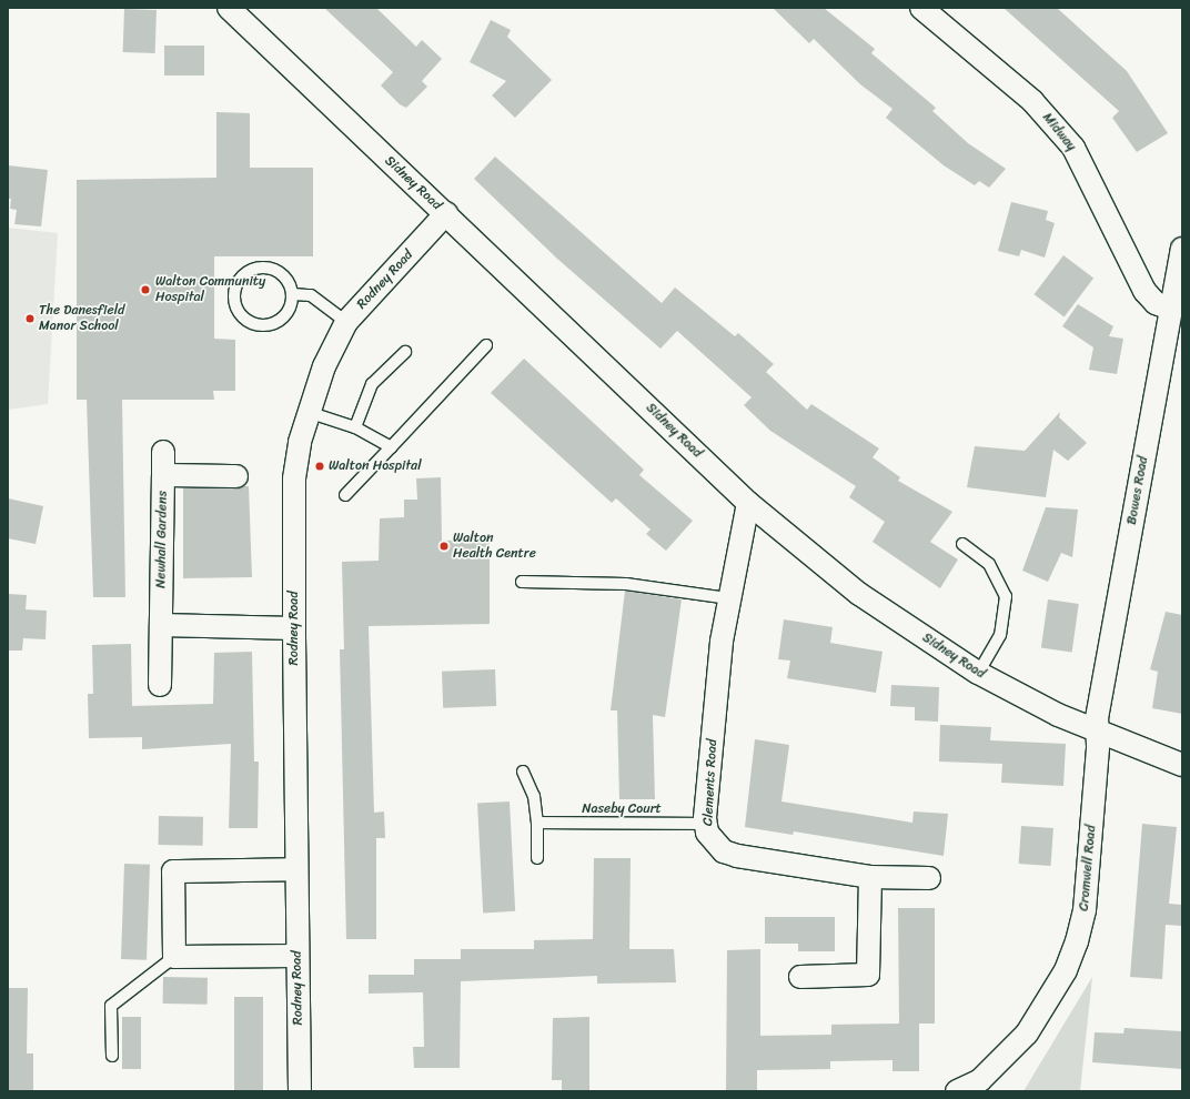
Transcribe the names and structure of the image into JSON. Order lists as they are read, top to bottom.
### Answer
{
  "streets": {
    "street": [
      "Midway",
      "Sidney Road",
      "Rodney Road",
      "Bowes Road",
      "Newhall Gardens",
      "Clements Road",
      "Cromwell Road"
    ],
    "lane": ["Naseby Court"]
  },
  "crossings": [
    ["Midway", "Bowes Road"],
    ["Sidney Road", "Rodney Road"],
    ["Sidney Road", "Bowes Road"],
    ["Sidney Road", "Clements Road"],
    ["Sidney Road", "Cromwell Road"],
    ["Bowes Road", "Cromwell Road"],
    ["Clements Road", "Naseby Court"]
  ],
  "places": [
    "Walton Community Hospital",
    "The Danesfield Manor School",
    "Walton Hospital",
    "Walton Health Centre"
  ]
}
